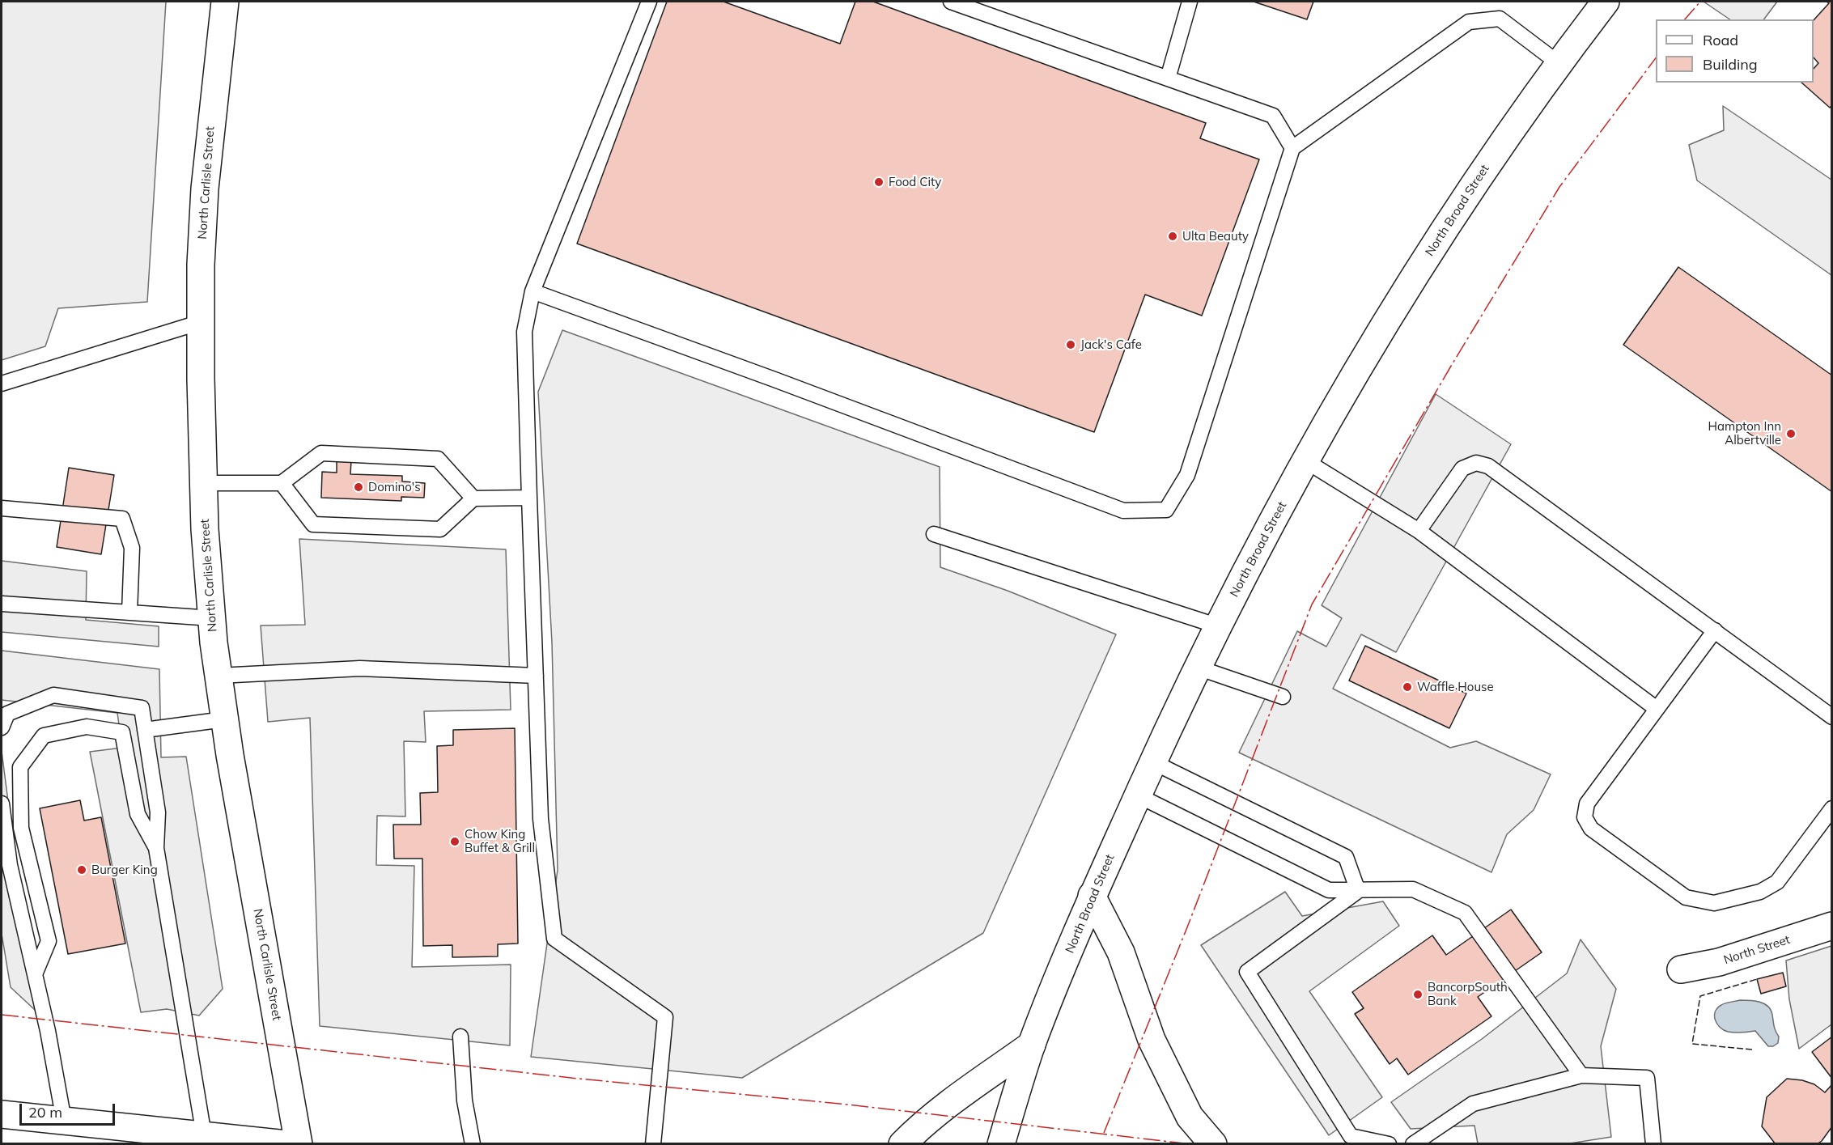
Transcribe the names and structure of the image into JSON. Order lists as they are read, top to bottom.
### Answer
{
  "streets": {
    "main road": ["North Carlisle Street", "North Broad Street", "North Street"]
  },
  "places": [
    "Food City",
    "Ulta Beauty",
    "Jack's Cafe",
    "Hampton Inn Albertville",
    "Domino's",
    "Waffle House",
    "Chow King Buffet & Grill",
    "Burger King",
    "BancorpSouth Bank"
  ],
  "legend": ["Road", "Building"],
  "scale_bar": "20 m"
}
